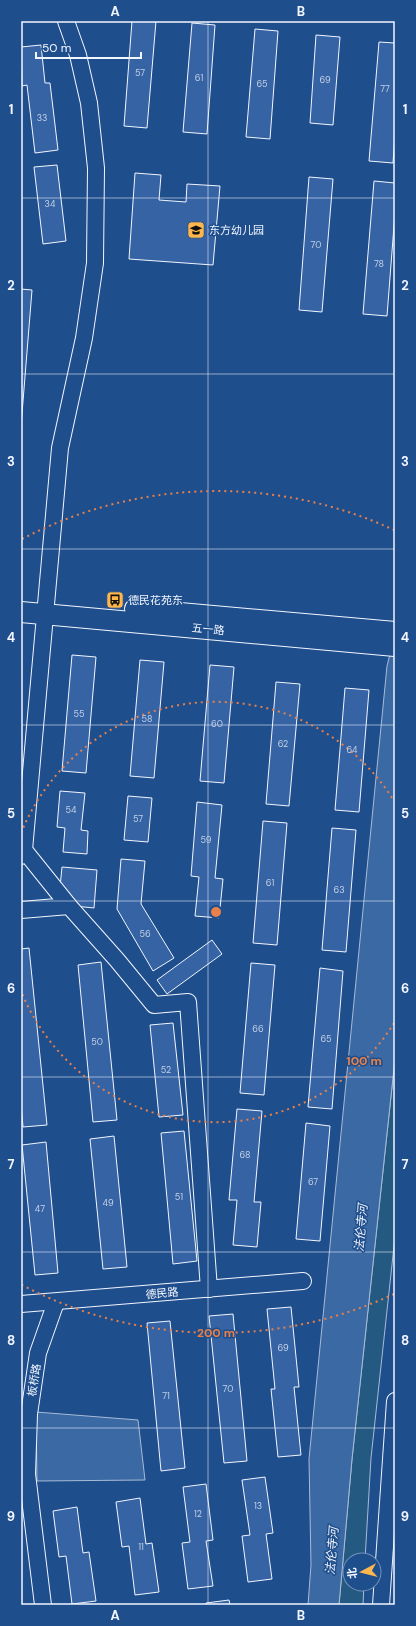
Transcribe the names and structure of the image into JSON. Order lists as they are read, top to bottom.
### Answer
{
  "streets": {
    "main road": ["五一路"],
    "street": ["德民路", "板桥路"]
  },
  "crossings": [
    ["德民路", "板桥路"]
  ],
  "water": ["法伦寺河"],
  "places": {
    "school or university": ["东方幼儿园"],
    "bus stop": ["德民花苑东"]
  },
  "house_numbers": [
    "57",
    "61",
    "69",
    "65",
    "77",
    "33",
    "34",
    "70",
    "78",
    "55",
    "58",
    "60",
    "62",
    "64",
    "54",
    "57",
    "59",
    "61",
    "63",
    "56",
    "66",
    "65",
    "50",
    "52",
    "68",
    "67",
    "51",
    "49",
    "47",
    "69",
    "70",
    "71",
    "13",
    "12",
    "11"
  ],
  "scale_bar": "50 m",
  "north": "left",
  "grid": {
    "columns": ["A", "B"],
    "rows": [
      "1",
      "2",
      "3",
      "4",
      "5",
      "6",
      "7",
      "8",
      "9"
    ]
  },
  "rings": ["100 m", "200 m"]
}
